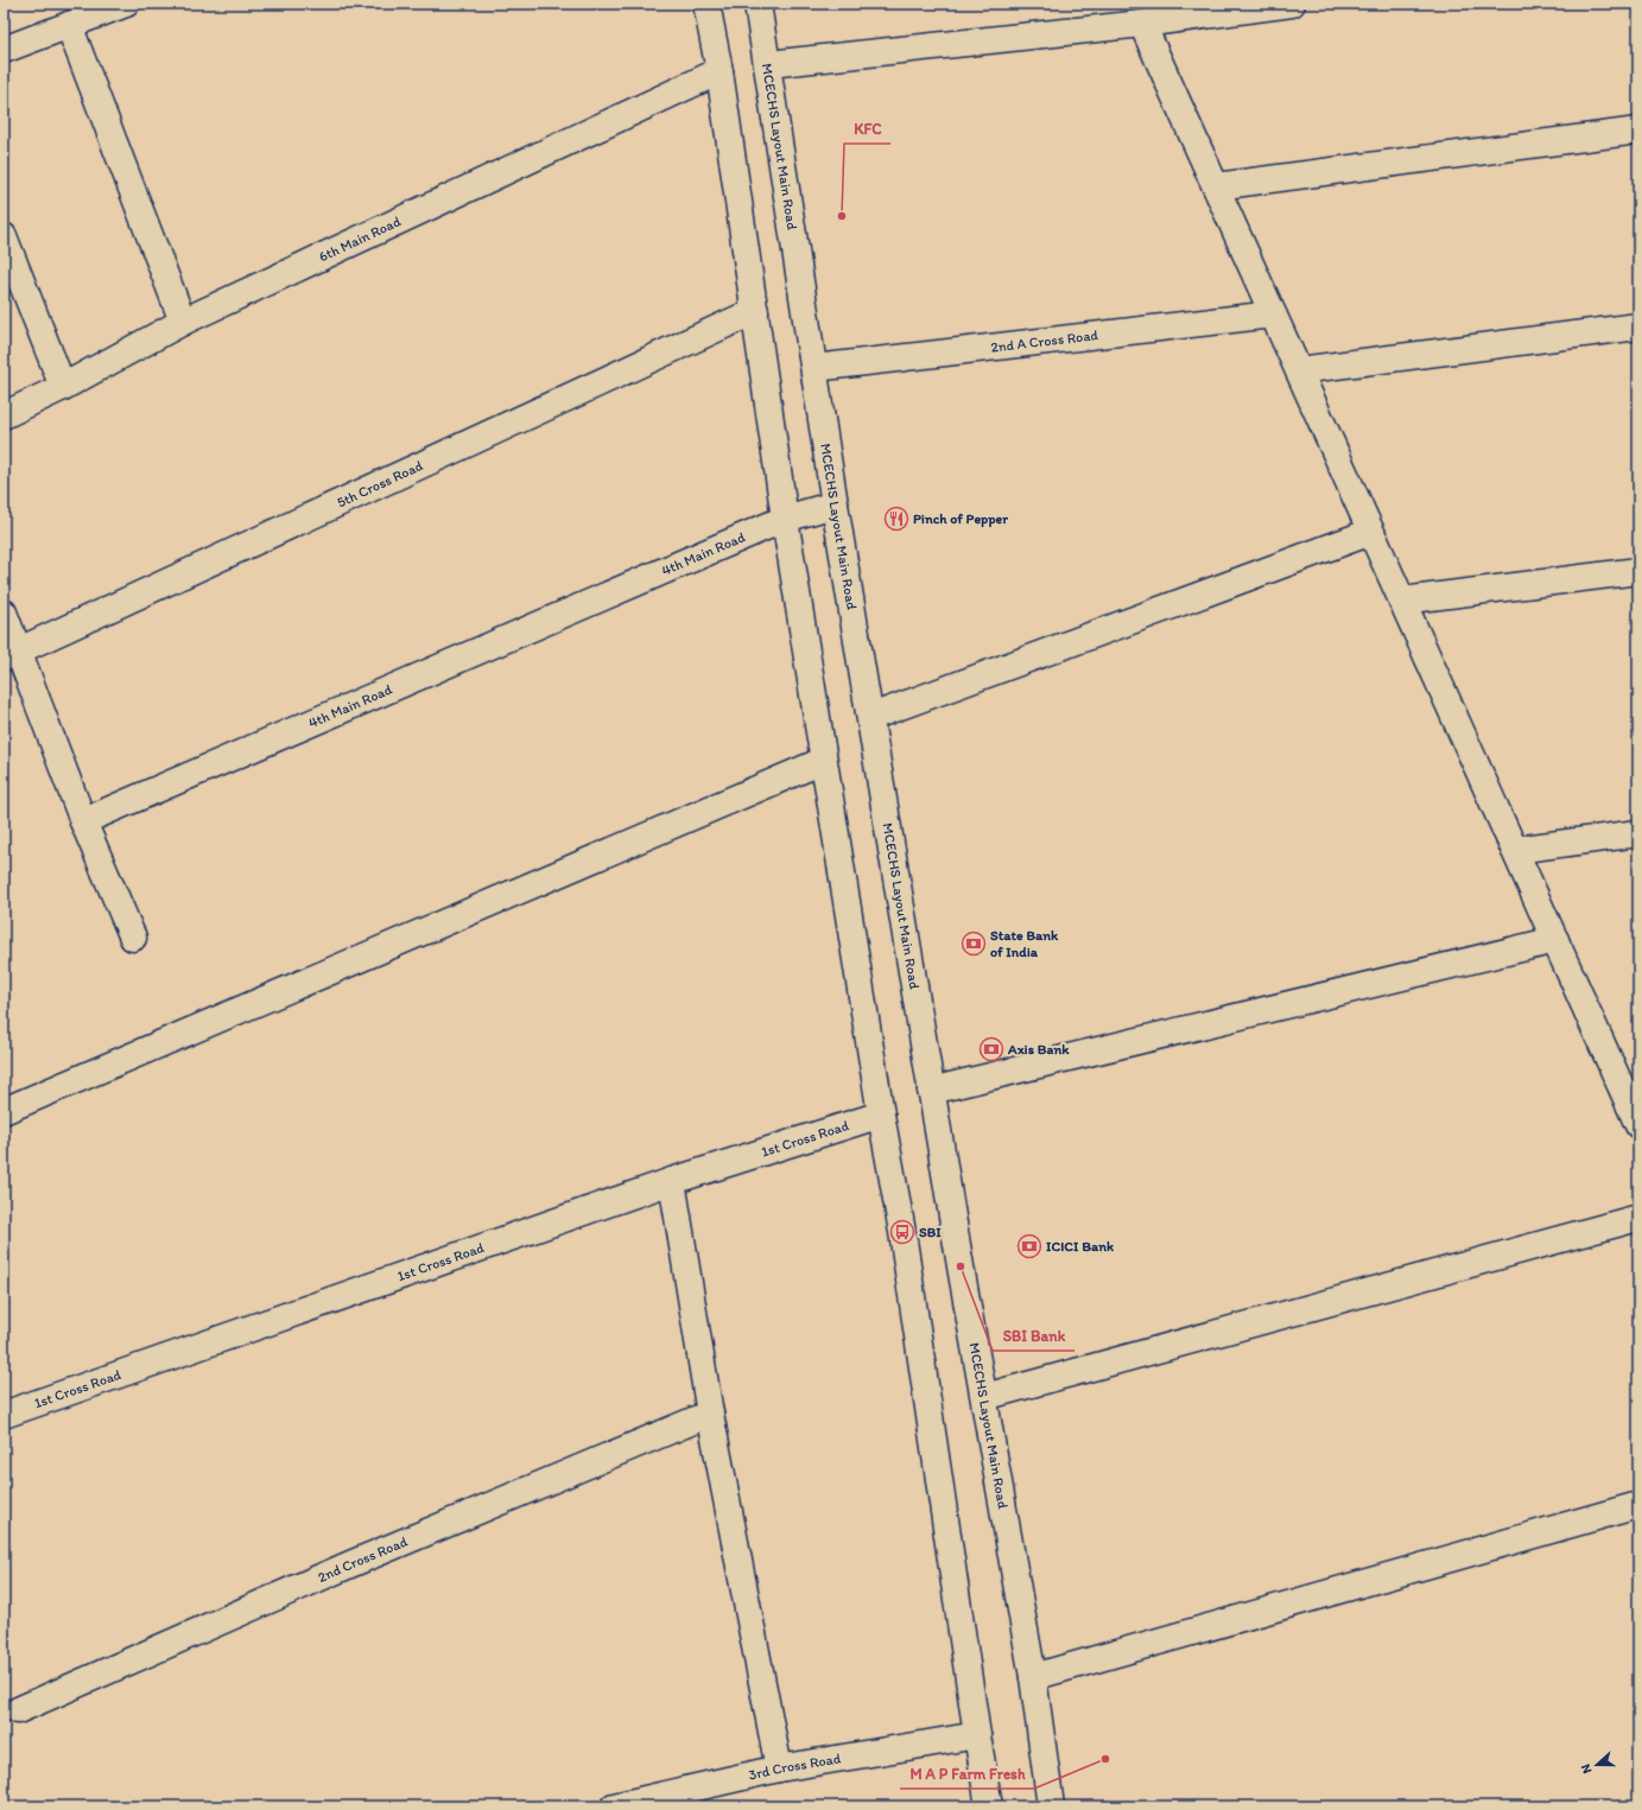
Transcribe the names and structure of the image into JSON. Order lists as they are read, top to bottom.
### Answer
{
  "streets": {
    "street": [
      "MCECHS Layout Main Road",
      "6th Main Road",
      "2nd A Cross Road",
      "5th Cross Road",
      "4th Main Road",
      "1st Cross Road",
      "2nd Cross Road",
      "3rd Cross Road"
    ]
  },
  "crossings": [
    ["MCECHS Layout Main Road", "2nd A Cross Road"],
    ["MCECHS Layout Main Road", "4th Main Road"]
  ],
  "places": {
    "other": ["KFC", "SBI Bank", "M A P Farm Fresh"],
    "restaurant": ["Pinch of Pepper"],
    "bank": ["State Bank of India", "Axis Bank", "ICICI Bank"],
    "bus stop": ["SBI"]
  },
  "north": "left"
}
